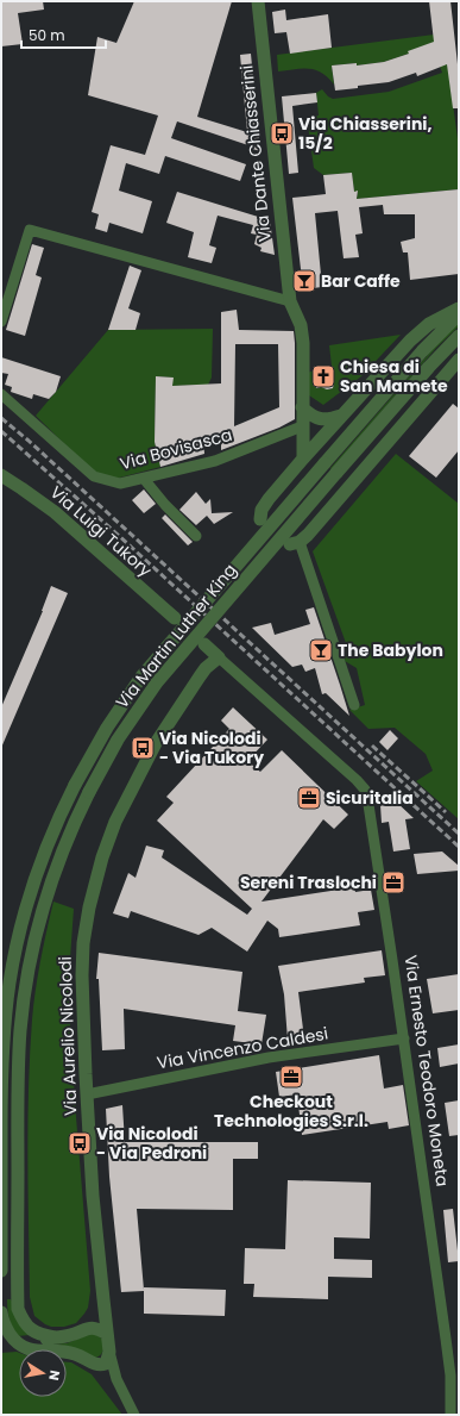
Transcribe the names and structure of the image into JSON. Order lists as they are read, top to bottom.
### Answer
{
  "streets": {
    "street": [
      "Via Dante Chiasserini",
      "Via Bovisasca",
      "Via Luigi Tukory",
      "Via Martin Luther King",
      "Via Aurelio Nicolodi",
      "Via Vincenzo Caldesi",
      "Via Ernesto Teodoro Moneta"
    ]
  },
  "crossings": [
    ["Via Aurelio Nicolodi", "Via Vincenzo Caldesi"],
    ["Via Aurelio Nicolodi", "Via Ernesto Teodoro Moneta"],
    ["Via Vincenzo Caldesi", "Via Ernesto Teodoro Moneta"]
  ],
  "places": {
    "bus stop": ["Via Chiasserini, 15/2", "Via Nicolodi - Via Tukory", "Via Nicolodi - Via Pedroni"],
    "bar": ["Bar Caffe", "The Babylon"],
    "church": ["Chiesa di San Mamete"],
    "office": ["Sicuritalia", "Sereni Traslochi", "Checkout Technologies S.r.l."]
  },
  "scale_bar": "50 m",
  "north": "right"
}
